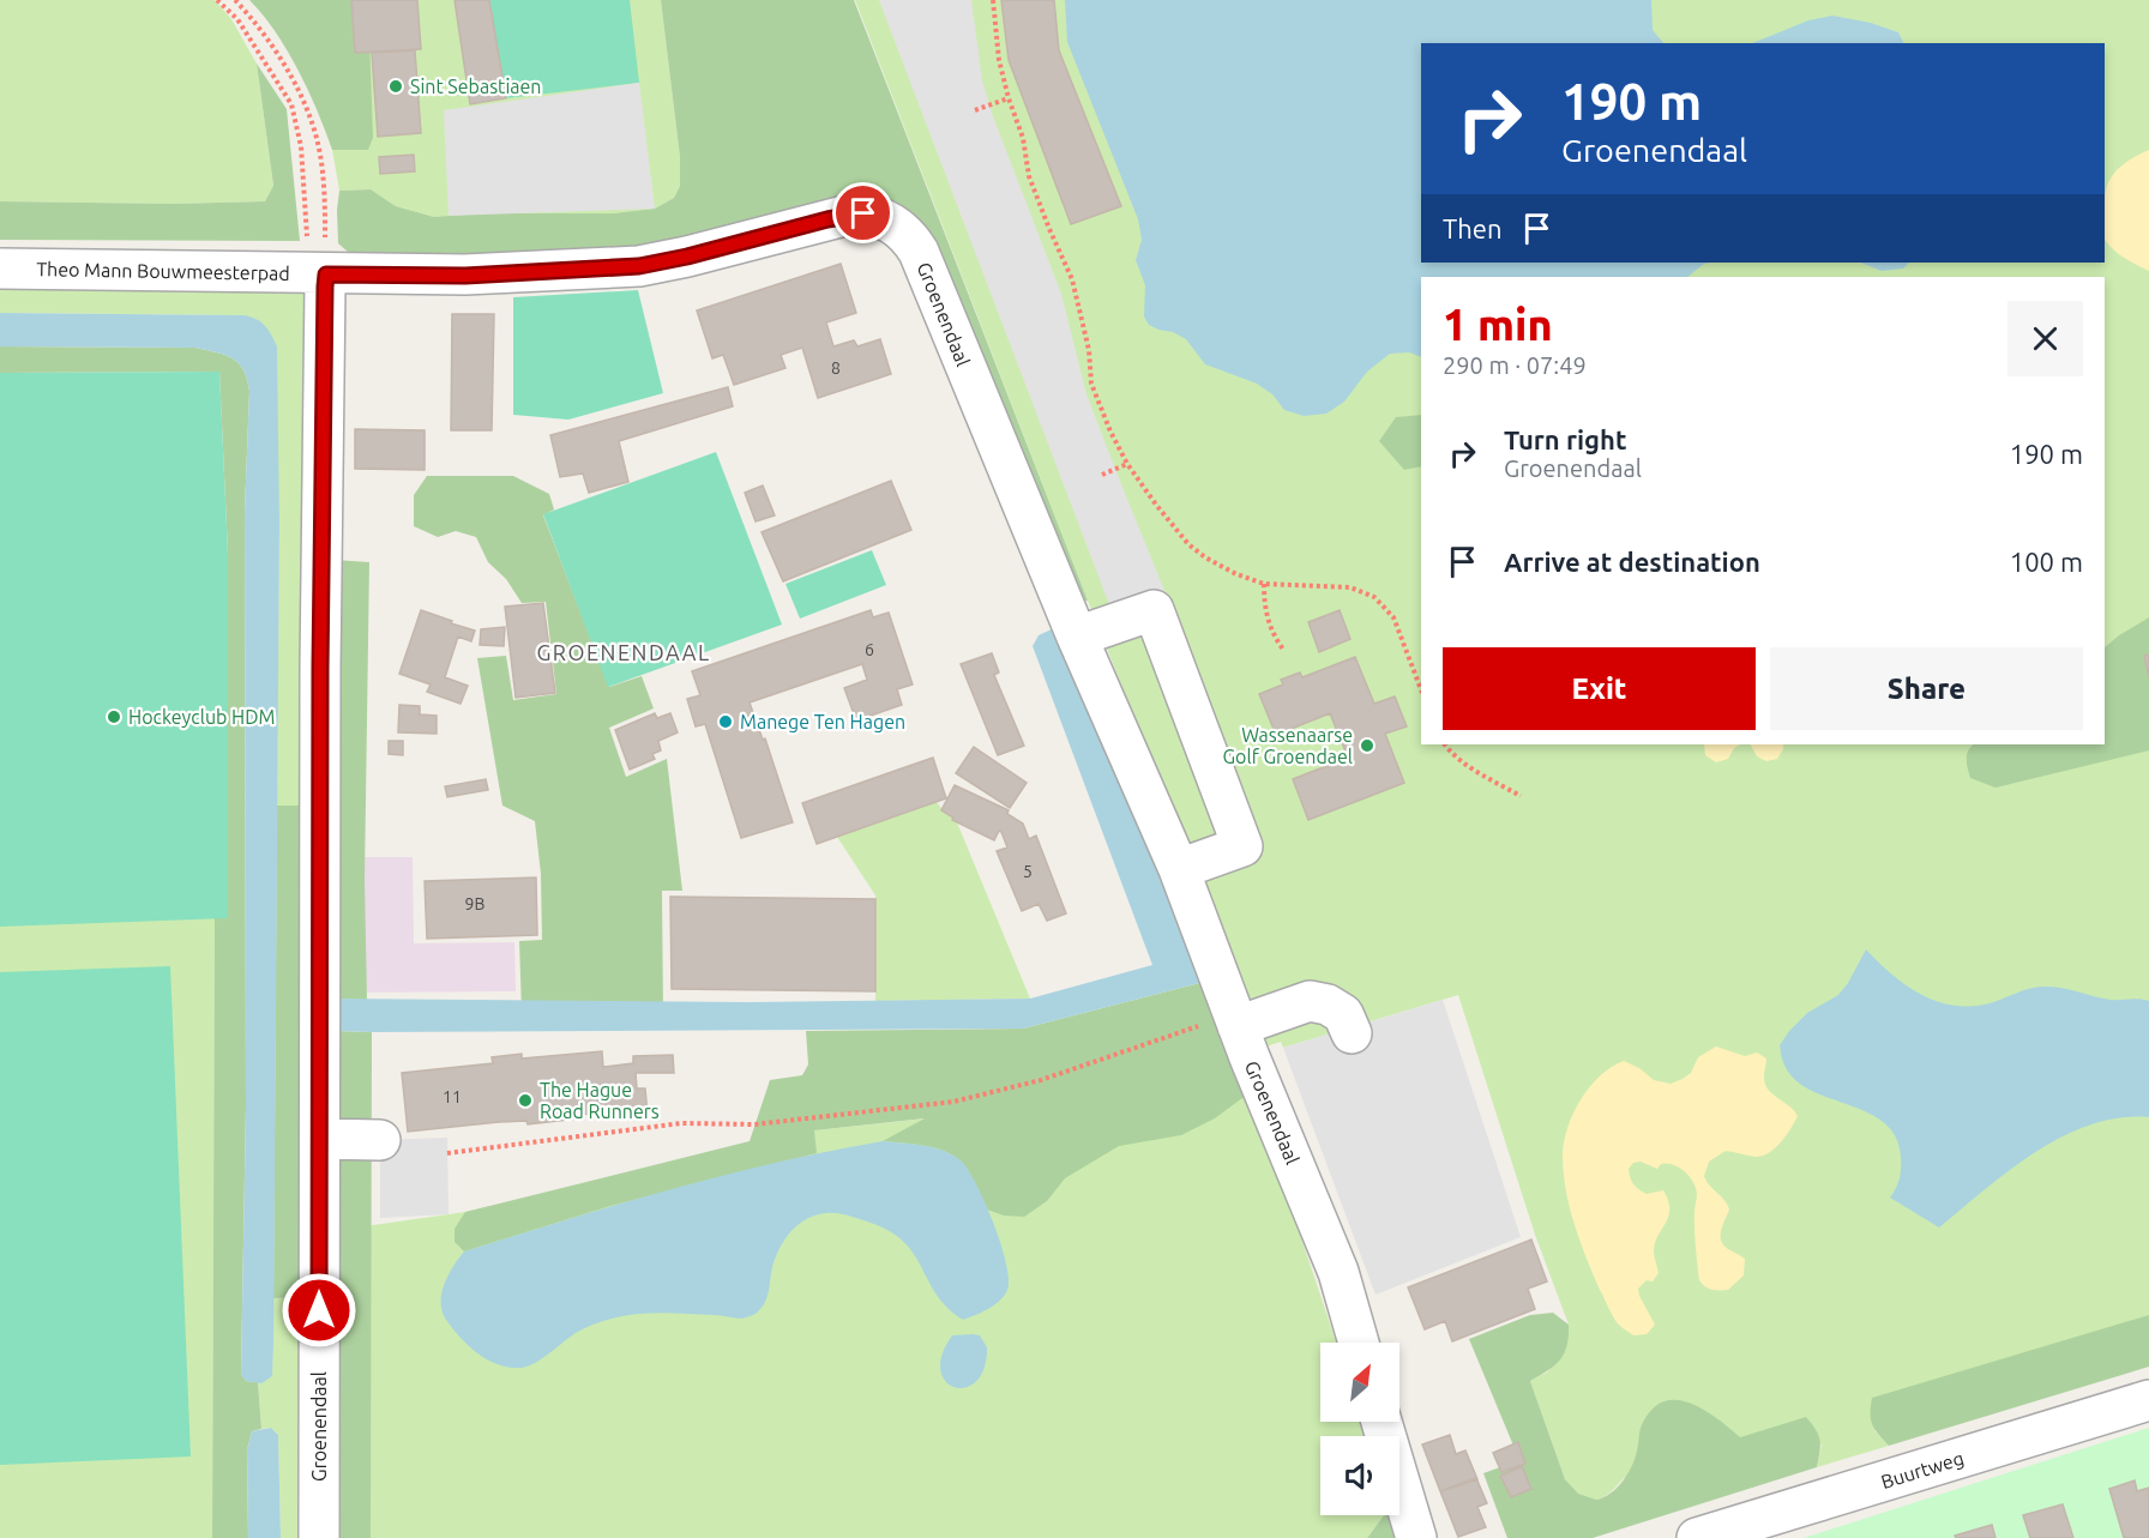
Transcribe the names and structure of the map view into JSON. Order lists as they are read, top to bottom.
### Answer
{
  "streets": {
    "street": ["Theo Mann Bouwmeesterpad", "Groenendaal", "Buurtweg"]
  },
  "crossings": [
    ["Theo Mann Bouwmeesterpad", "Groenendaal"]
  ],
  "districts": ["GROENENDAAL"],
  "places": [
    "Sint Sebastiaen",
    "Hockeyclub HDM",
    "Manege Ten Hagen",
    "Wassenaarse Golf Groendael",
    "The Hague Road Runners"
  ],
  "house_numbers": [
    "8",
    "6",
    "5",
    "9B",
    "11"
  ],
  "north": "top right",
  "page": {
    "turn": ["190 m", "Groenendaal"],
    "then": "Then",
    "heading": ["1 min", "290 m · 07:49"],
    "list": [
      {
        "name": "Turn right",
        "note": "Groenendaal",
        "value": "190 m"
      },
      {
        "name": "Arrive at destination",
        "value": "100 m"
      }
    ],
    "buttons": ["Exit", "Share"]
  }
}
